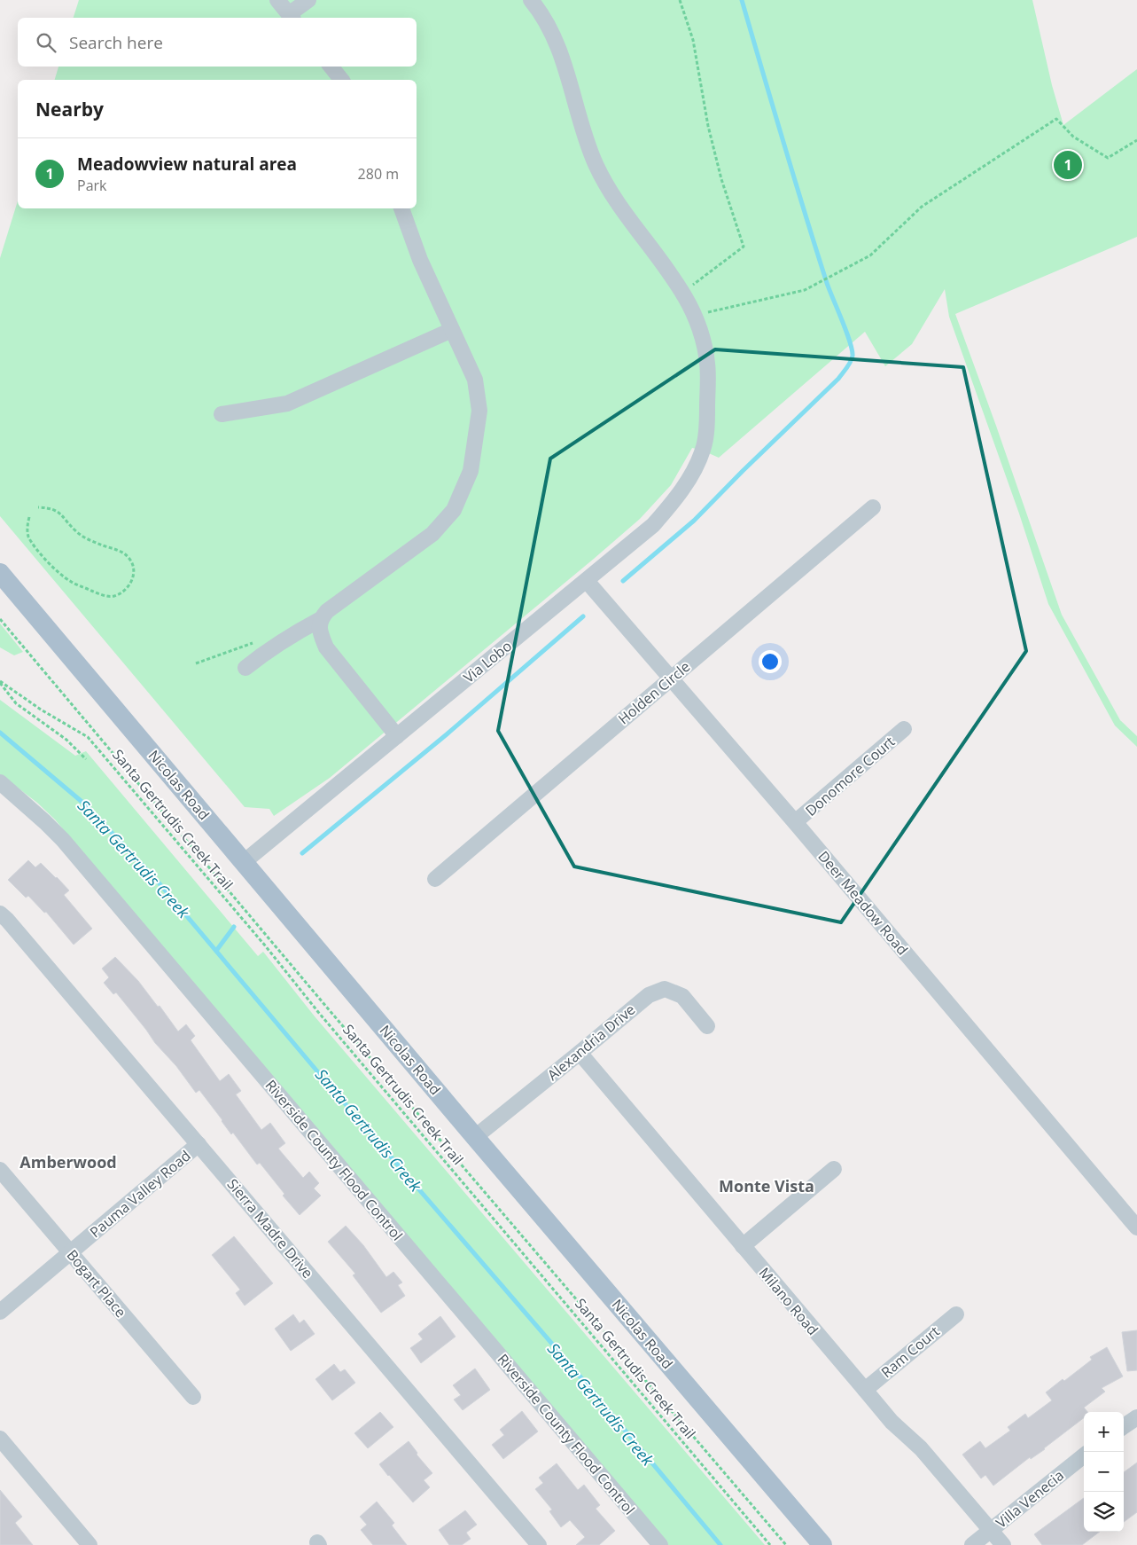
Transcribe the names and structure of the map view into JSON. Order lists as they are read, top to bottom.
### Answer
{
  "streets": {
    "main road": ["Nicolas Road"],
    "street": [
      "Via Lobo",
      "Holden Circle",
      "Donomore Court",
      "Deer Meadow Road",
      "Alexandria Drive",
      "Riverside County Flood Control",
      "Pauma Valley Road",
      "Sierra Madre Drive",
      "Bogart Place",
      "Milano Road",
      "Ram Court",
      "Villa Venecia"
    ],
    "path": ["Santa Gertrudis Creek Trail"]
  },
  "crossings": [
    ["Via Lobo", "Nicolas Road"],
    ["Via Lobo", "Deer Meadow Road"],
    ["Holden Circle", "Deer Meadow Road"],
    ["Donomore Court", "Deer Meadow Road"],
    ["Nicolas Road", "Alexandria Drive"],
    ["Alexandria Drive", "Milano Road"],
    ["Pauma Valley Road", "Sierra Madre Drive"],
    ["Pauma Valley Road", "Bogart Place"],
    ["Milano Road", "Ram Court"],
    ["Milano Road", "Villa Venecia"]
  ],
  "districts": ["Amberwood", "Monte Vista"],
  "water": ["Santa Gertrudis Creek"],
  "page": {
    "search": "Search here",
    "heading": "Nearby",
    "list": [
      {
        "mark": "1",
        "name": "Meadowview natural area",
        "note": "Park",
        "value": "280 m"
      }
    ],
    "pins": "1",
    "map_buttons": ["+", "−"]
  }
}
